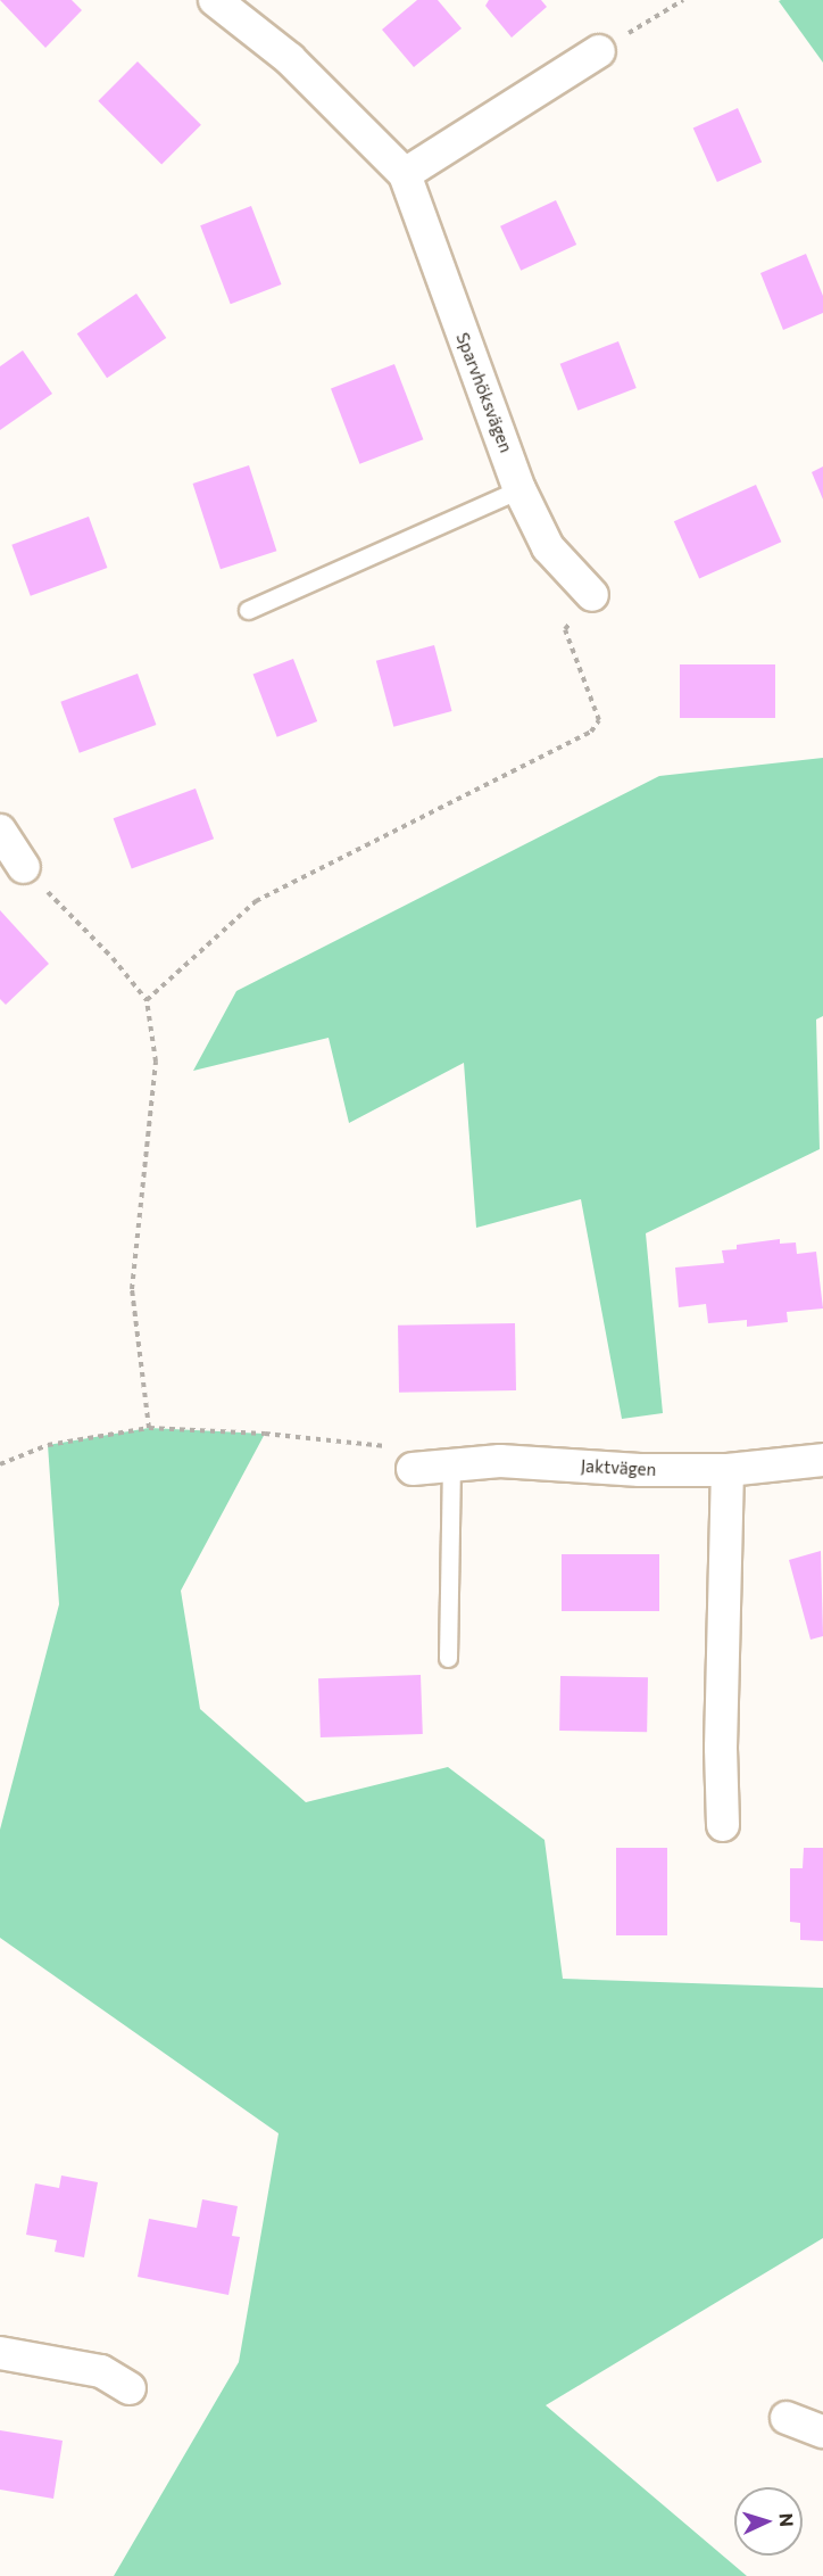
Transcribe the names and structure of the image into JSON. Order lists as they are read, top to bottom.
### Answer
{
  "streets": {
    "street": ["Sparvhöksvägen", "Jaktvägen"]
  },
  "north": "right"
}
